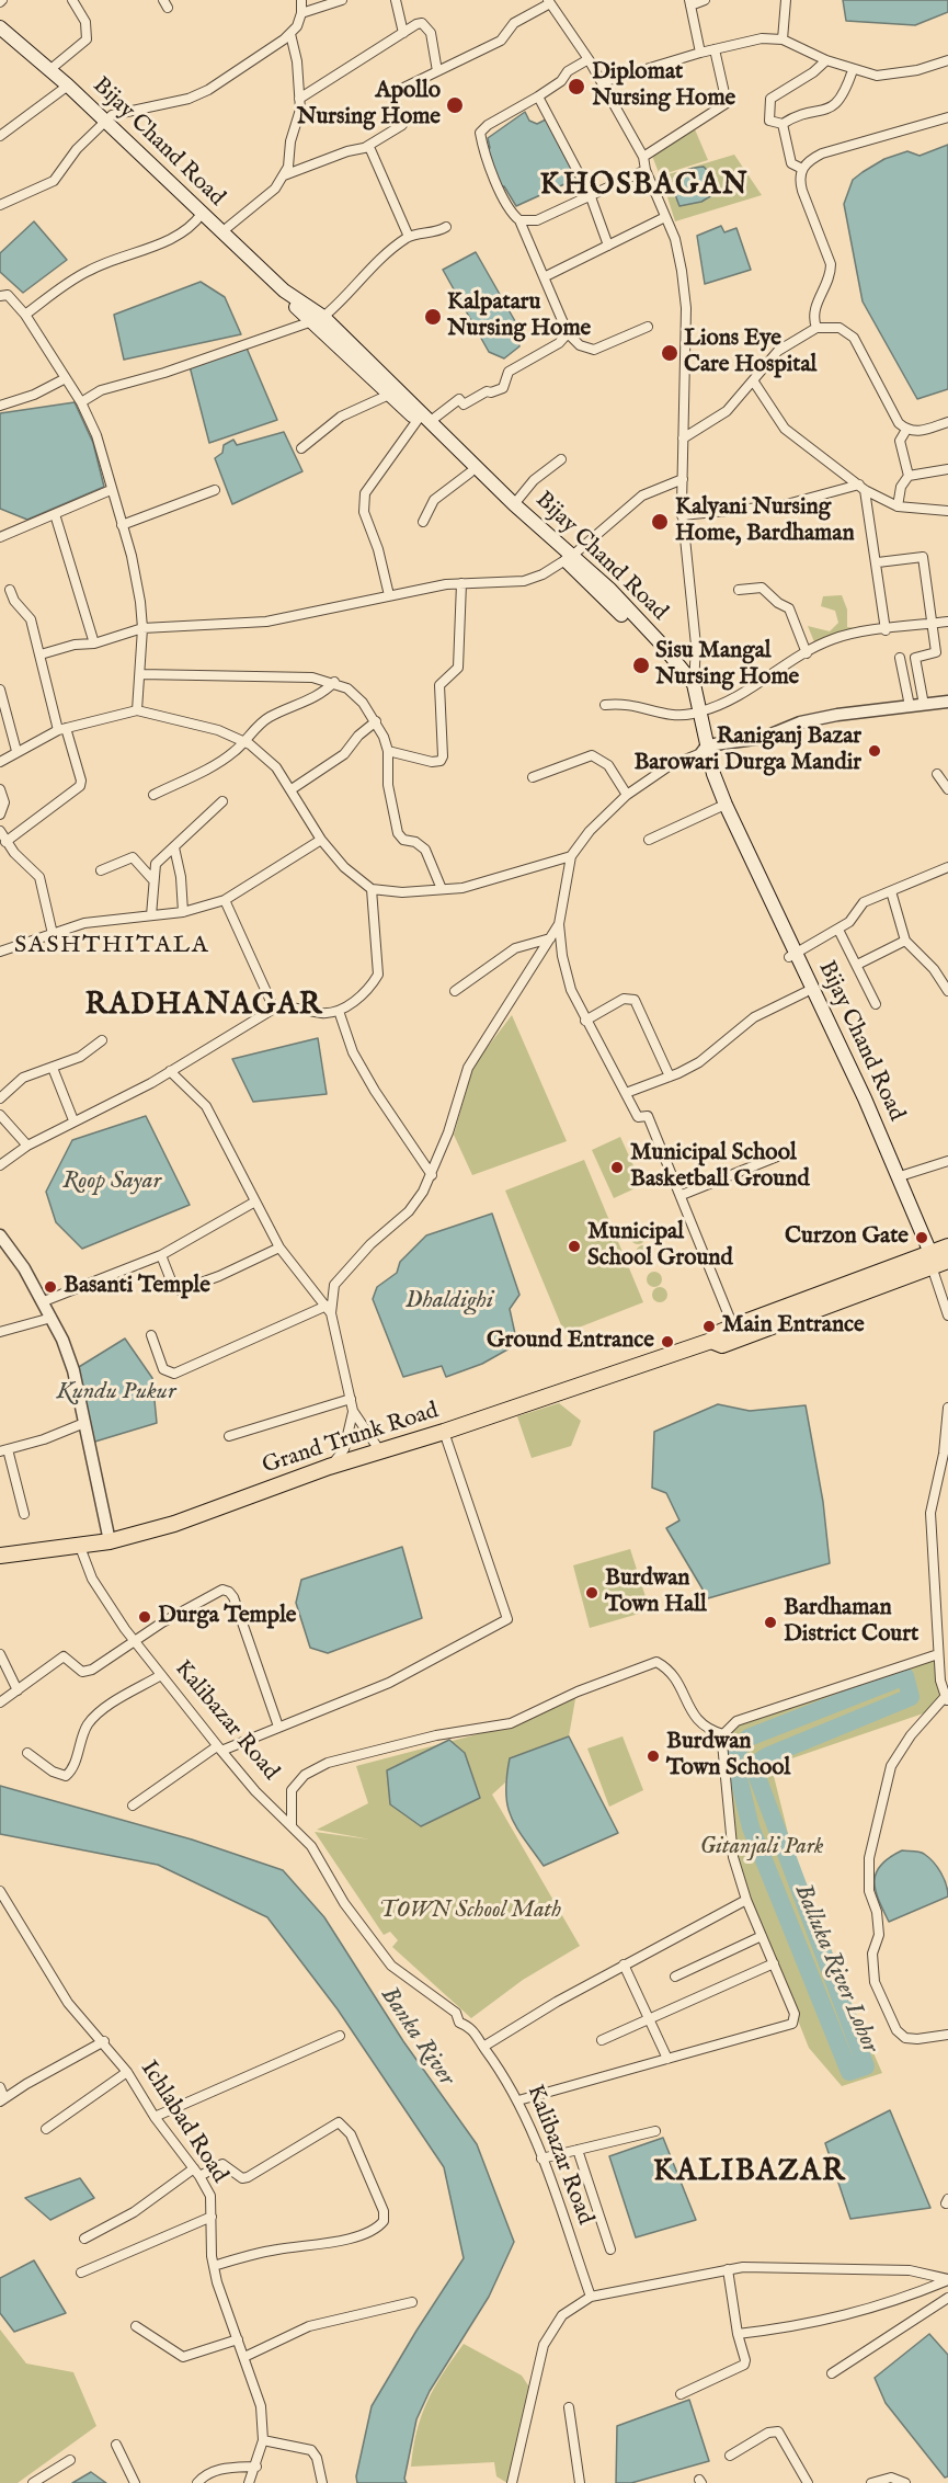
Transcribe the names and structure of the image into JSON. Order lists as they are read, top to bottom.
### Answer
{
  "streets": {
    "highway": ["Grand Trunk Road"],
    "main road": ["Bijay Chand Road"],
    "street": ["Kalibazar Road", "Ichlabad Road"]
  },
  "crossings": [
    ["Grand Trunk Road", "Kalibazar Road"]
  ],
  "districts": [
    "KHOSBAGAN",
    "SASHTHITALA",
    "RADHANAGAR",
    "KALIBAZAR"
  ],
  "water": [
    "Roop Sayar",
    "Dhaldighi",
    "Kundu Pukur",
    "Balluka River Lohor",
    "Banka River"
  ],
  "parks": ["Gitanjali Park", "TOWN School Math"],
  "places": [
    "Diplomat Nursing Home",
    "Apollo Nursing Home",
    "Kalpataru Nursing Home",
    "Lions Eye Care Hospital",
    "Kalyani Nursing Home, Bardhaman",
    "Sisu Mangal Nursing Home",
    "Raniganj Bazar Barowari Durga Mandir",
    "Municipal School Basketball Ground",
    "Curzon Gate",
    "Municipal School Ground",
    "Basanti Temple",
    "Main Entrance",
    "Ground Entrance",
    "Burdwan Town Hall",
    "Durga Temple",
    "Bardhaman District Court",
    "Burdwan Town School"
  ]
}
